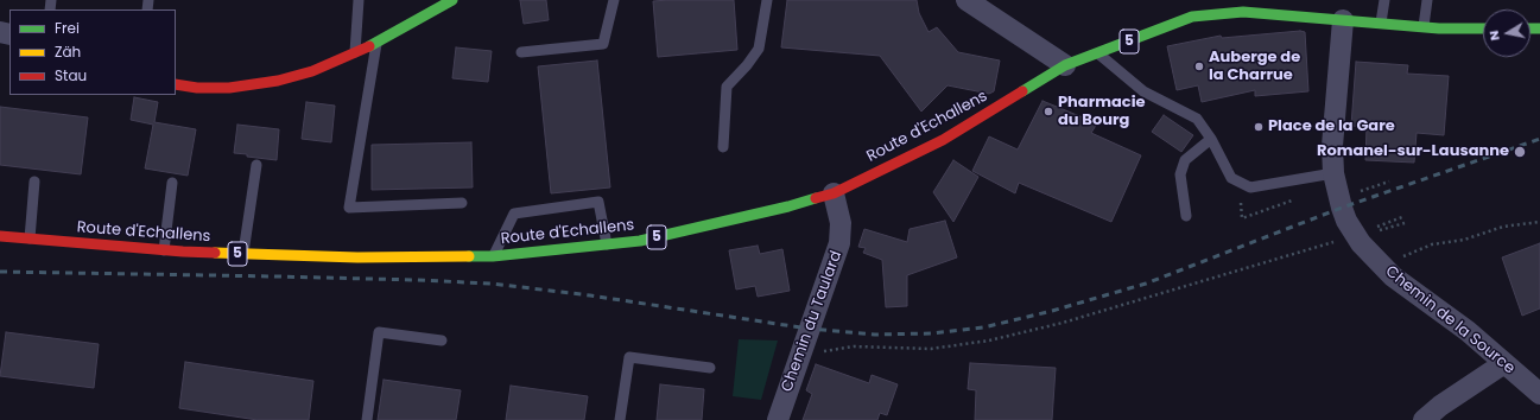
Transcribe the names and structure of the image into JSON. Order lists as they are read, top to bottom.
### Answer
{
  "streets": {
    "main road": ["5", "Route d'Echallens"],
    "street": ["Chemin de la Source", "Chemin du Taulard"]
  },
  "crossings": [
    ["5", "Route d'Echallens"],
    ["Route d'Echallens", "Chemin du Taulard"]
  ],
  "places": [
    "Auberge de la Charrue",
    "Pharmacie du Bourg",
    "Place de la Gare",
    "Romanel-sur-Lausanne"
  ],
  "legend": ["Frei", "Zäh", "Stau"],
  "north": "left"
}
